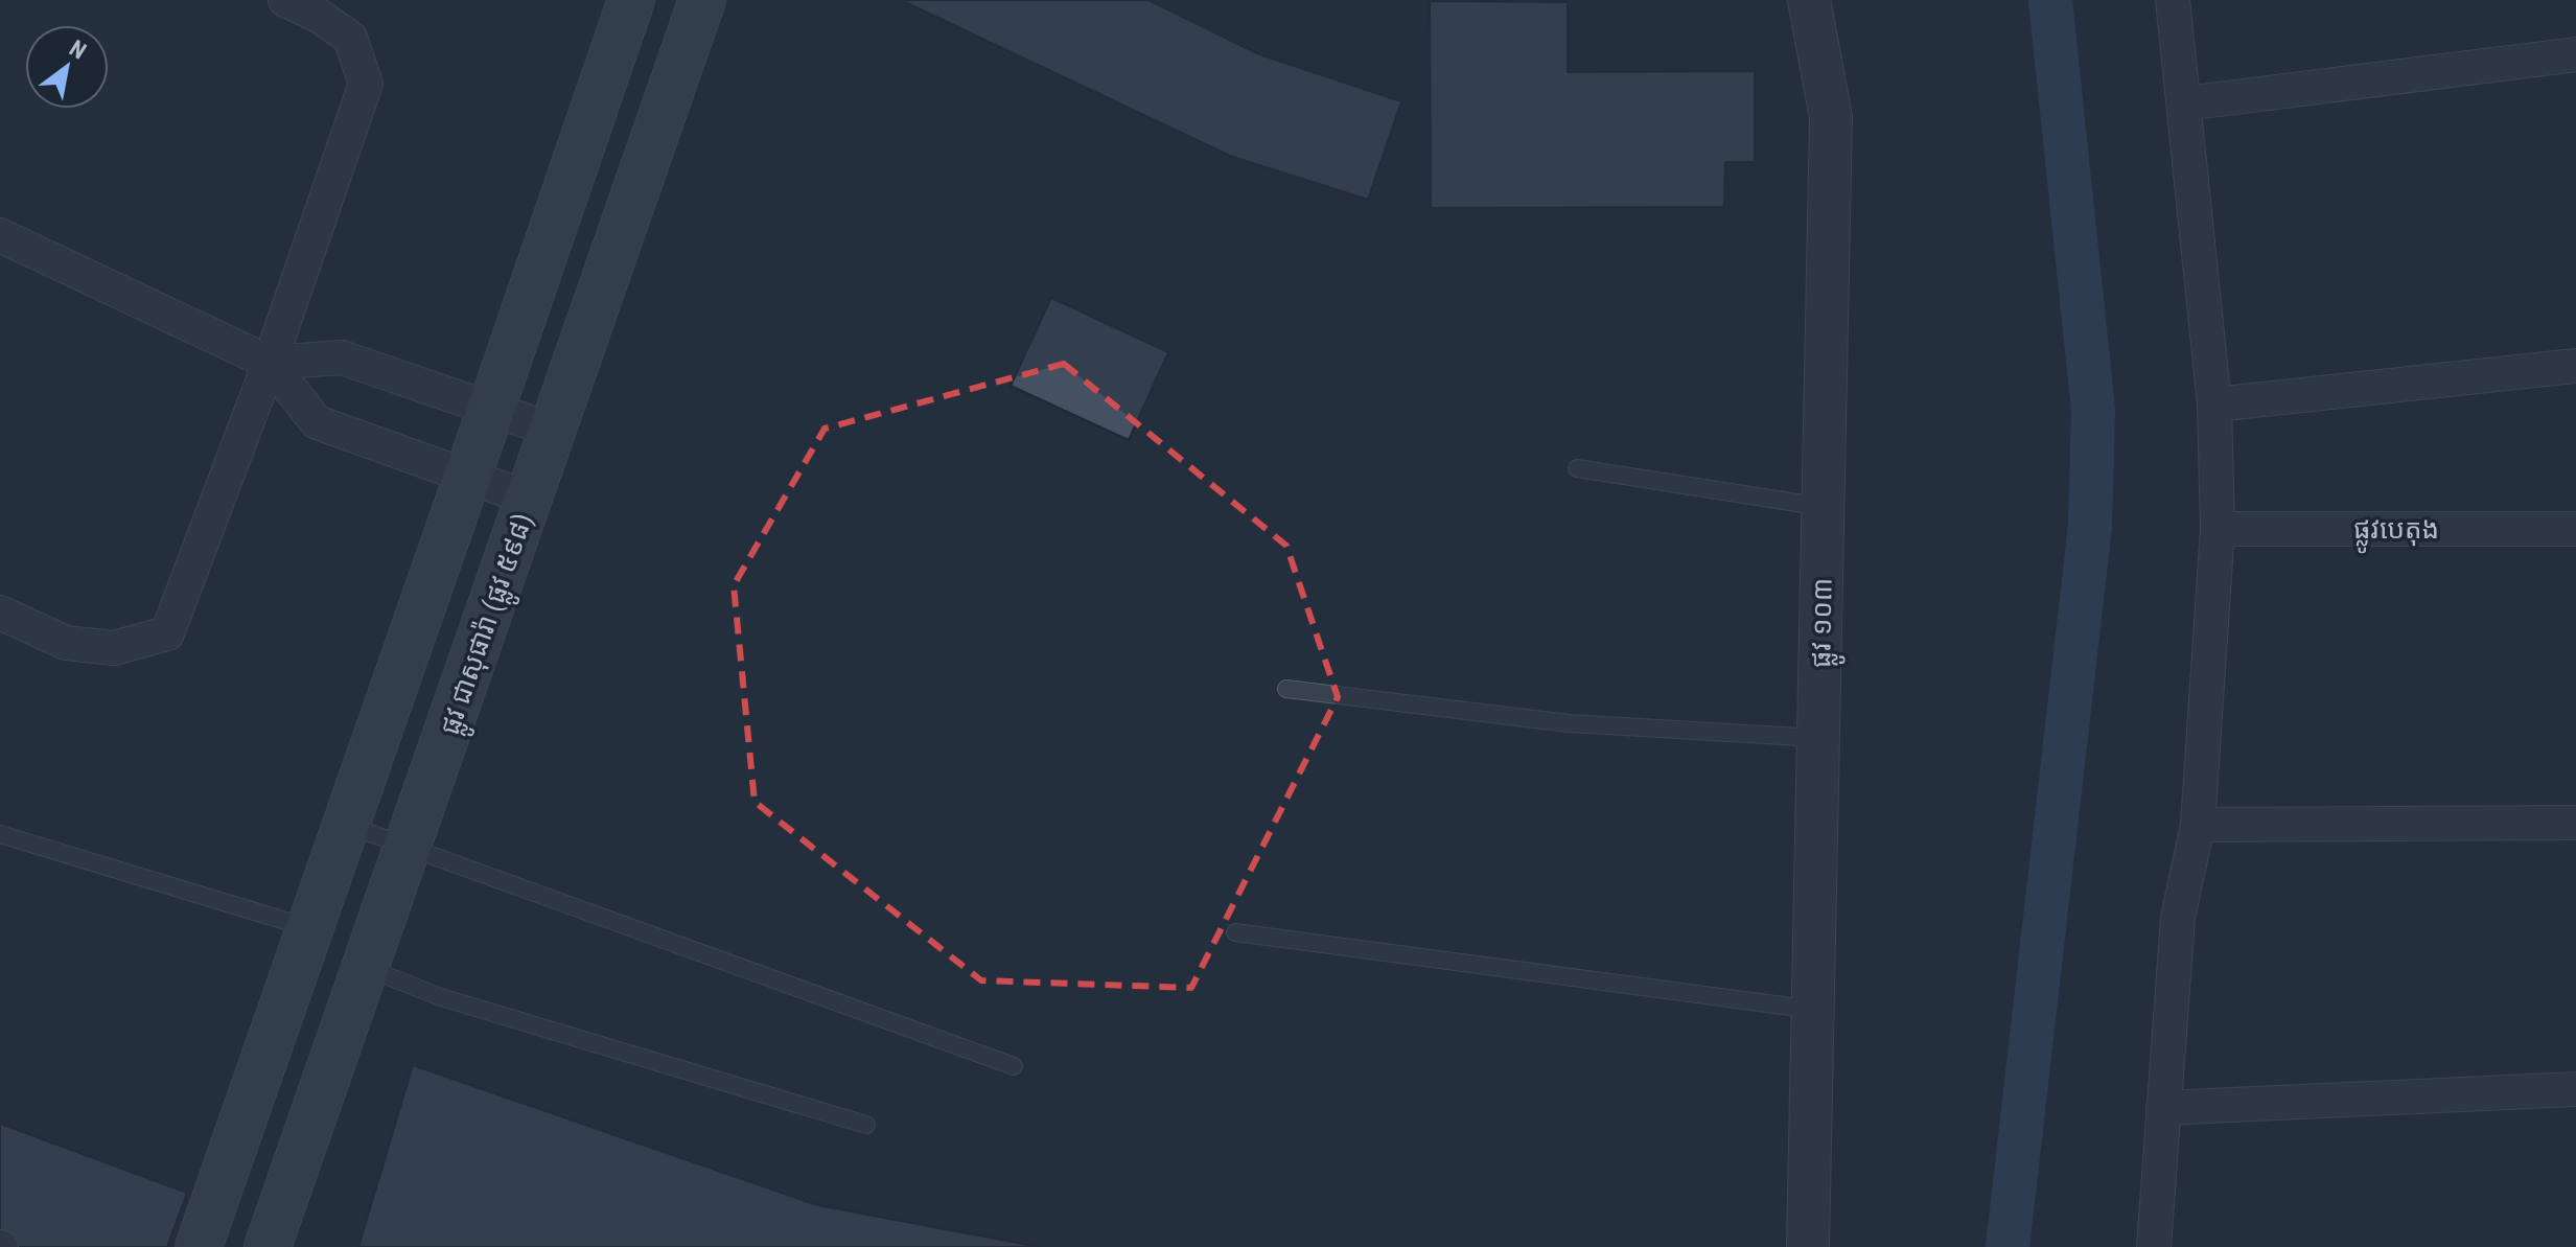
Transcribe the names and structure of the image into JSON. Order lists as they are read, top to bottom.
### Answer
{
  "streets": {
    "main road": ["ផ្លូវ ជាសុផារ៉ា (ផ្លូវ ៥៩៨)"],
    "street": ["ផ្លូវបេតុង", "ផ្លូវ ១០៣"]
  },
  "north": "top right"
}
